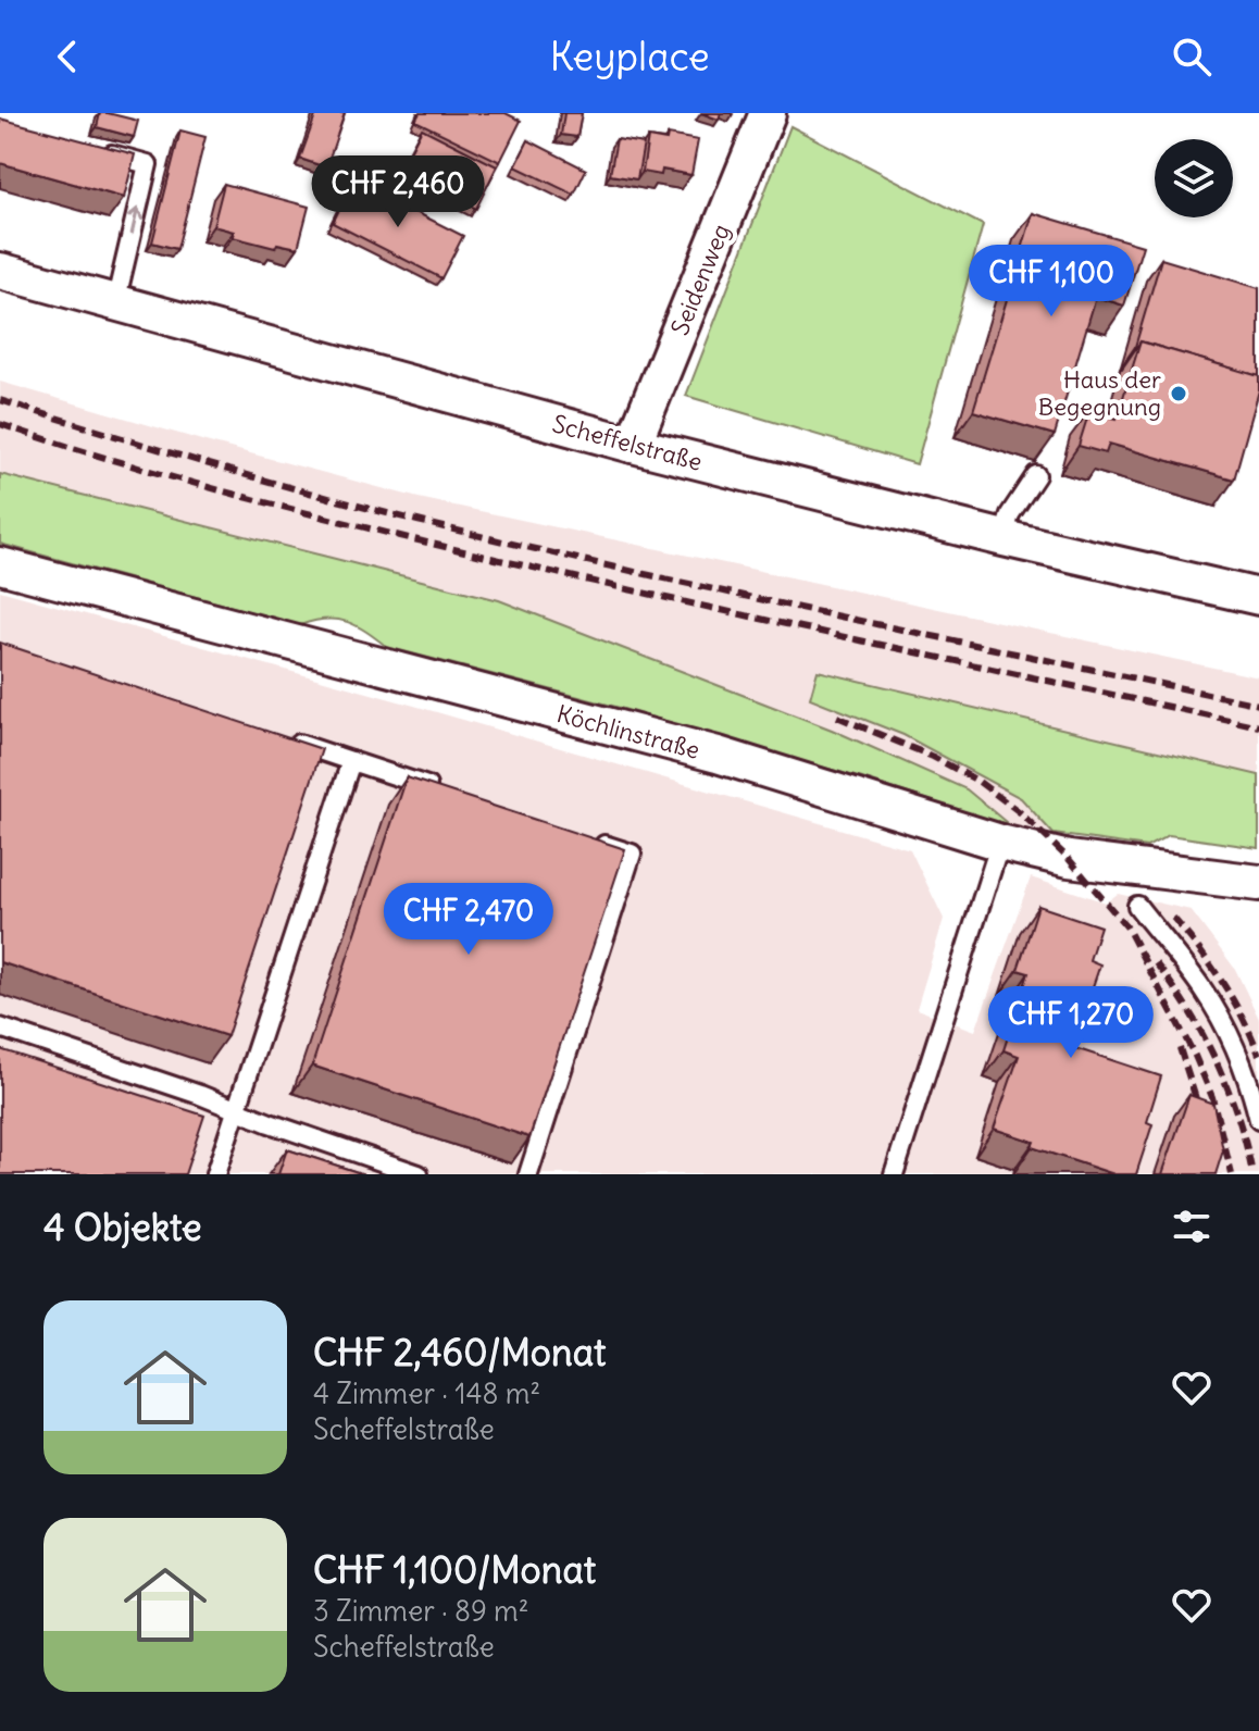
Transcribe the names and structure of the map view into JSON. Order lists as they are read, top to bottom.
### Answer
{
  "streets": {
    "street": ["Seidenweg", "Scheffelstraße", "Köchlinstraße"]
  },
  "crossings": [
    ["Seidenweg", "Scheffelstraße"]
  ],
  "places": ["Haus der Begegnung"],
  "page": {
    "header": "Keyplace",
    "price": [
      "CHF 2,460",
      "CHF 1,100",
      "CHF 2,470",
      "CHF 1,270"
    ],
    "heading": "4 Objekte",
    "list": [
      {
        "name": "CHF 2,460/Monat",
        "note": "4 Zimmer · 148 m² · Scheffelstraße"
      },
      {
        "name": "CHF 1,100/Monat",
        "note": "3 Zimmer · 89 m² · Scheffelstraße"
      }
    ]
  }
}
